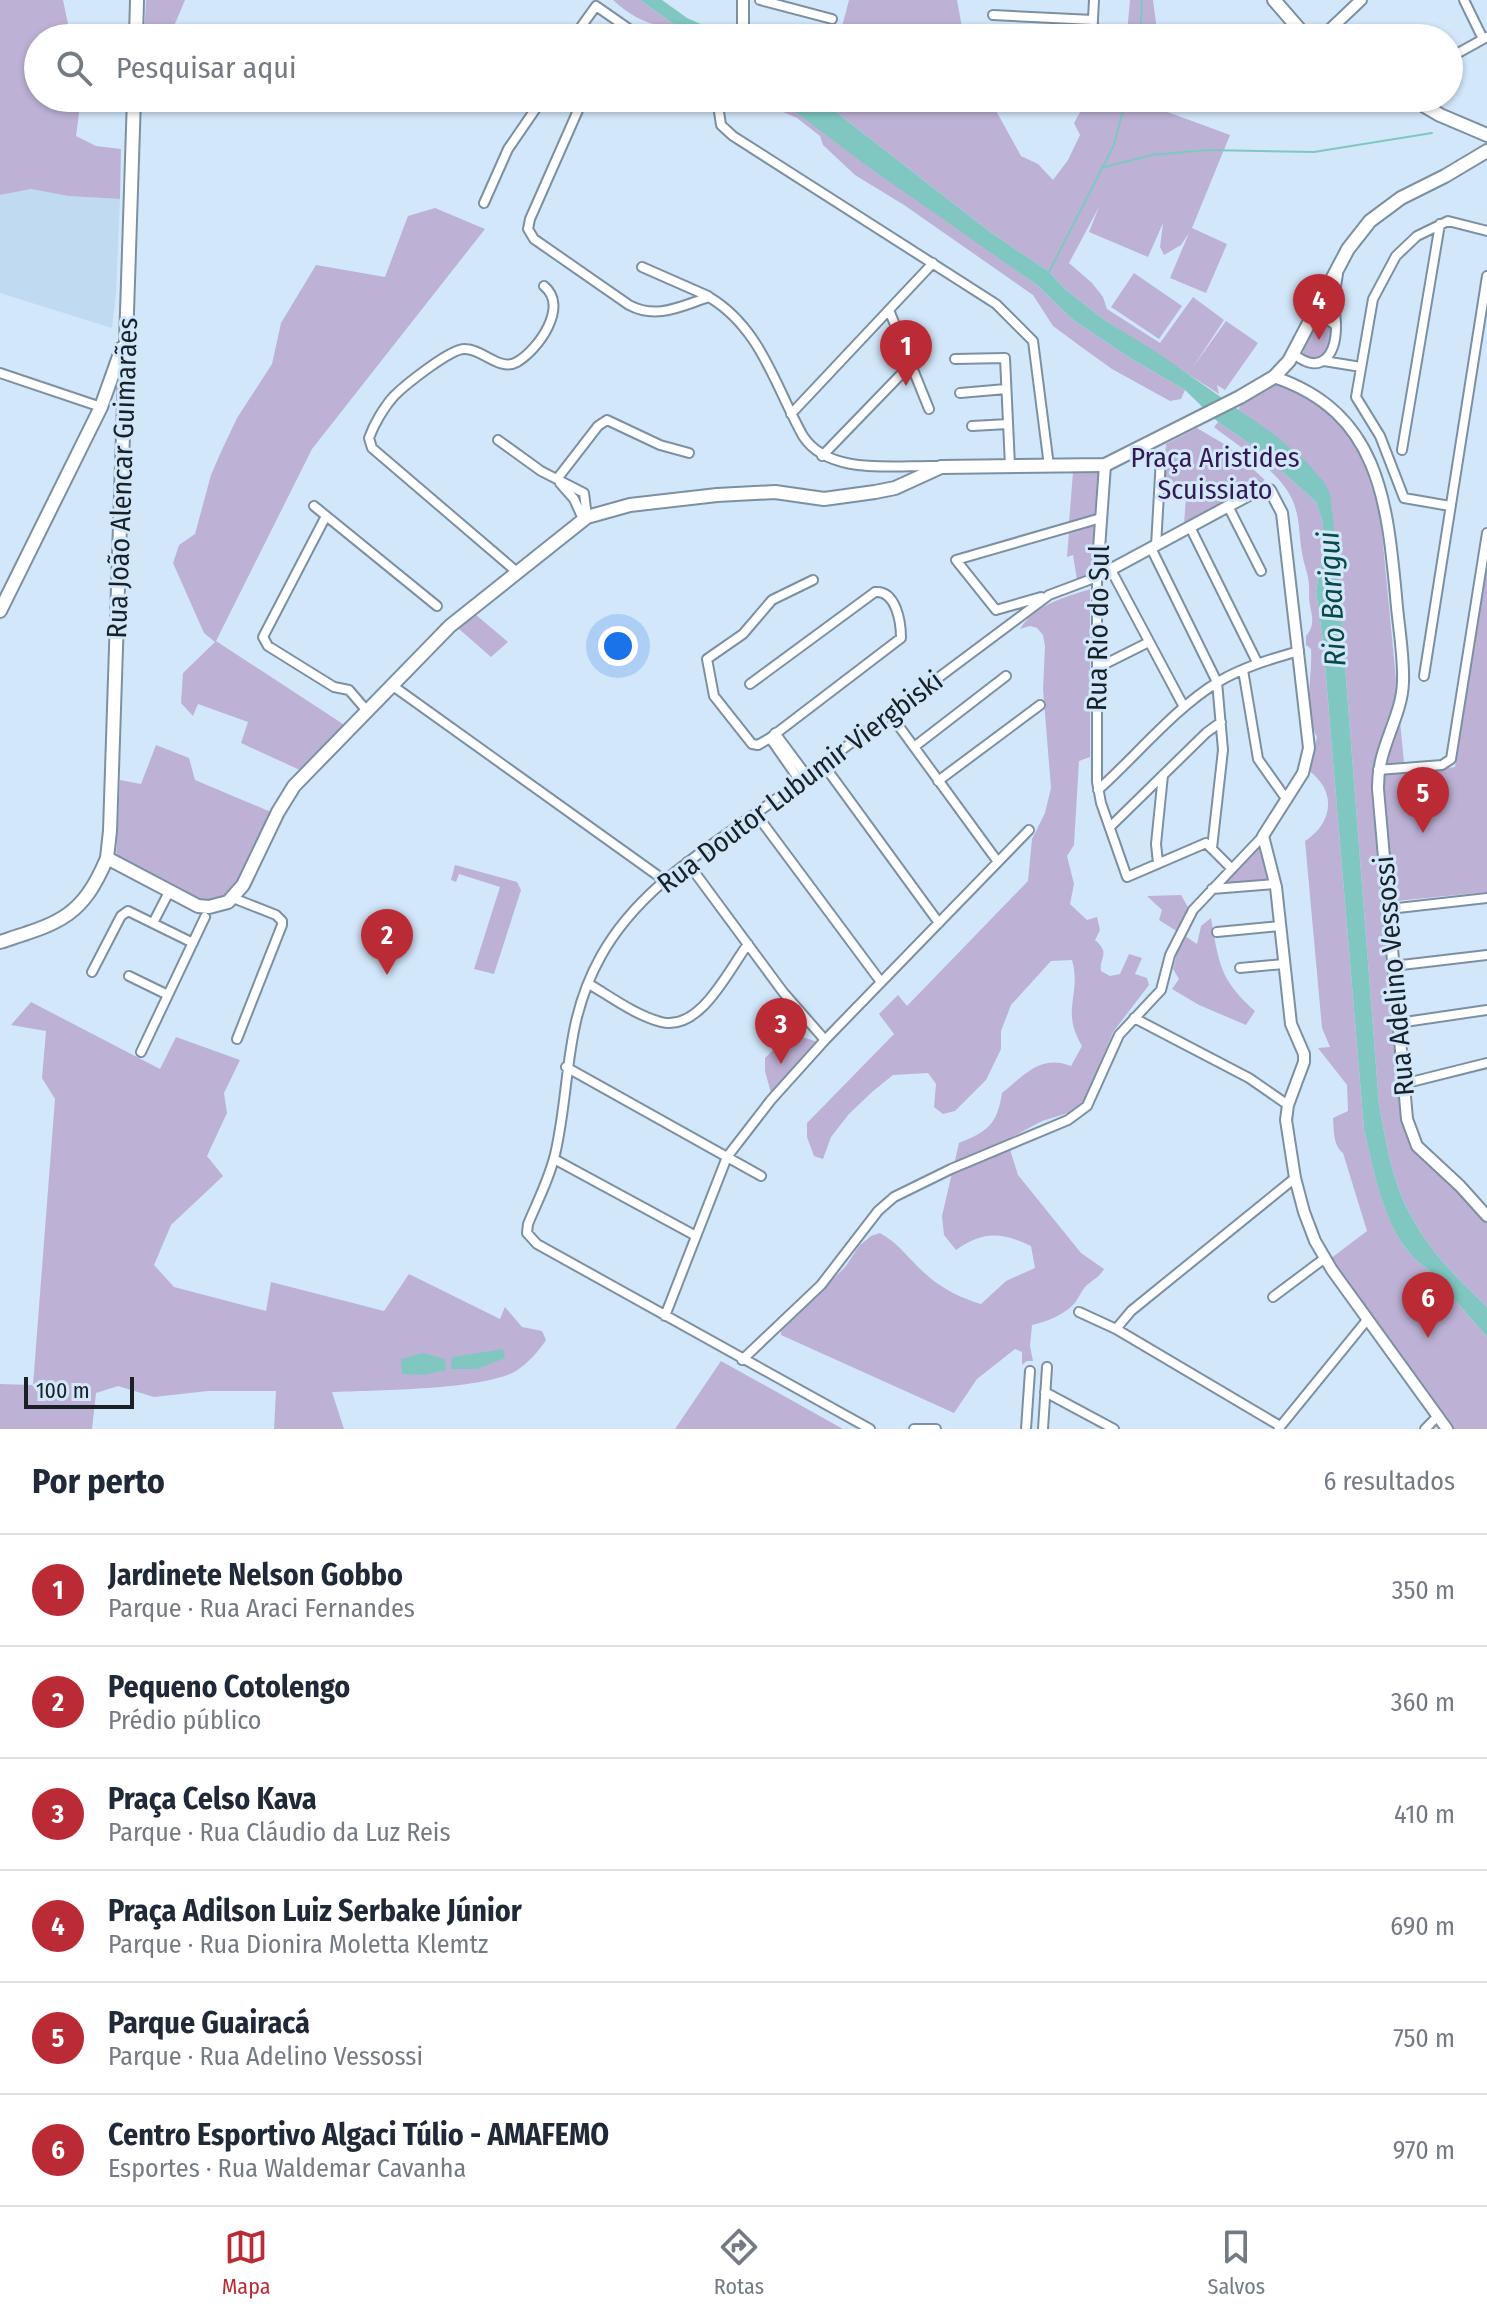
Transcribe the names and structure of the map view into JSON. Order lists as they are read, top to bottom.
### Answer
{
  "streets": {
    "main road": ["Rua João Alencar Guimarães"],
    "street": ["Rua Rio do Sul", "Rua Doutor Lubumir Viergbiski", "Rua Adelino Vessossi"]
  },
  "crossings": [
    ["Rua Rio do Sul", "Rua Doutor Lubumir Viergbiski"]
  ],
  "water": ["Rio Barigui"],
  "parks": ["Praça Aristides Scuissiato"],
  "scale_bar": "100 m",
  "page": {
    "search": "Pesquisar aqui",
    "pins": [
      "4",
      "1",
      "5",
      "2",
      "3",
      "6"
    ],
    "scale": "100 m",
    "heading": ["Por perto", "6 resultados"],
    "list": [
      {
        "mark": "1",
        "name": "Jardinete Nelson Gobbo",
        "note": "Parque · Rua Araci Fernandes",
        "value": "350 m"
      },
      {
        "mark": "2",
        "name": "Pequeno Cotolengo",
        "note": "Prédio público",
        "value": "360 m"
      },
      {
        "mark": "3",
        "name": "Praça Celso Kava",
        "note": "Parque · Rua Cláudio da Luz Reis",
        "value": "410 m"
      },
      {
        "mark": "4",
        "name": "Praça Adilson Luiz Serbake Júnior",
        "note": "Parque · Rua Dionira Moletta Klemtz",
        "value": "690 m"
      },
      {
        "mark": "5",
        "name": "Parque Guairacá",
        "note": "Parque · Rua Adelino Vessossi",
        "value": "750 m"
      },
      {
        "mark": "6",
        "name": "Centro Esportivo Algaci Túlio - AMAFEMO",
        "note": "Esportes · Rua Waldemar Cavanha",
        "value": "970 m"
      }
    ],
    "nav": ["Mapa", "Rotas", "Salvos"]
  }
}
